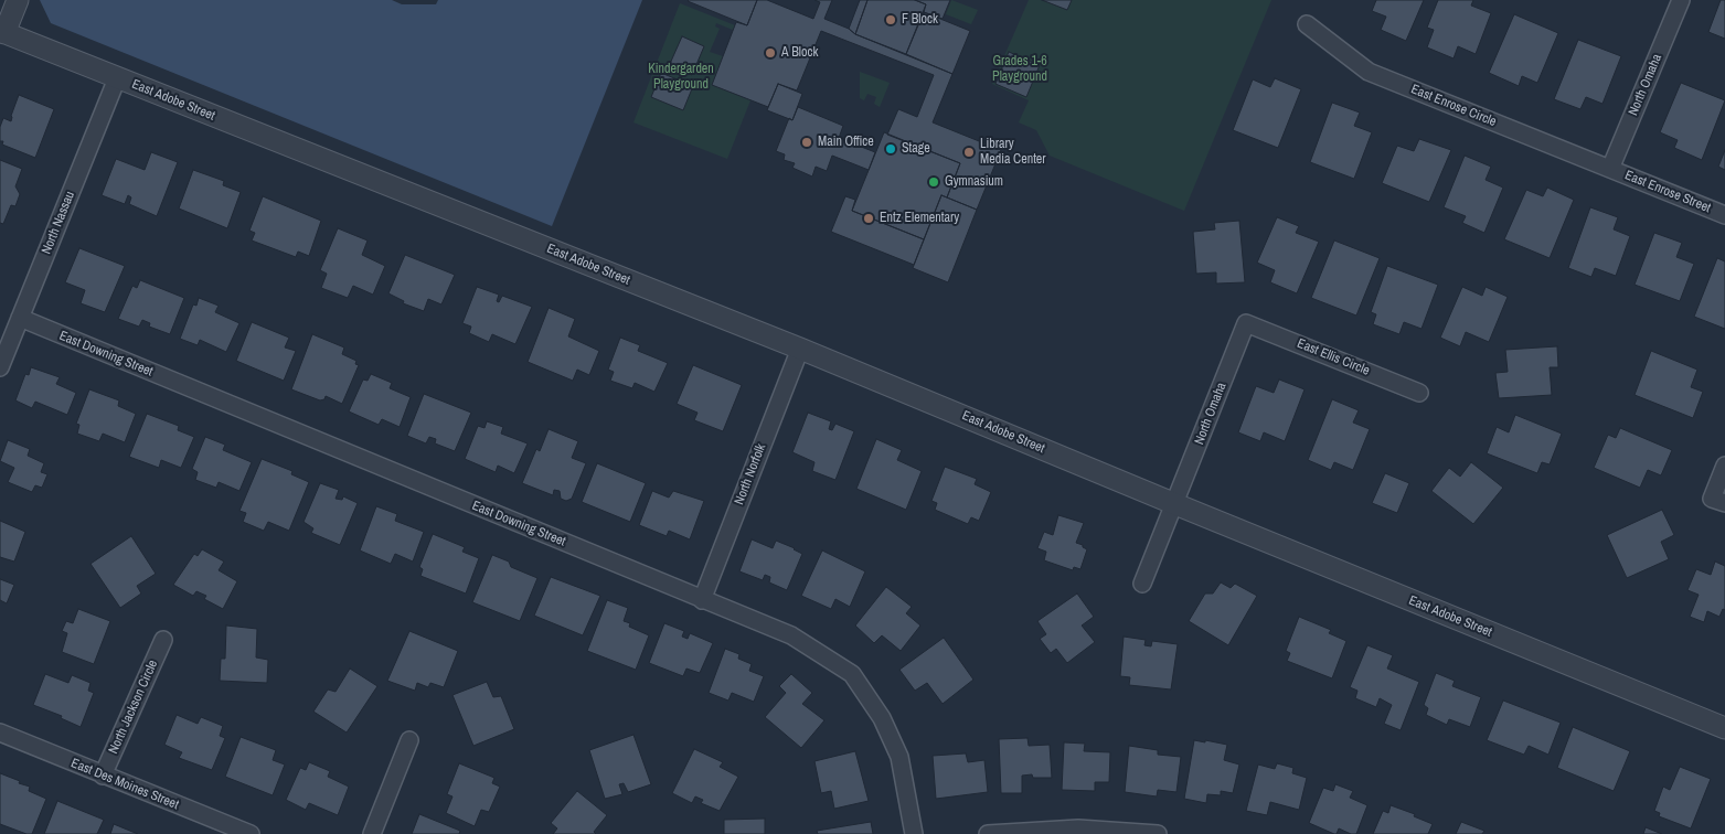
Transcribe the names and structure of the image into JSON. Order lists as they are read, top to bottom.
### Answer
{
  "streets": {
    "street": [
      "North Omaha",
      "East Adobe Street",
      "East Enrose Circle",
      "East Enrose Street",
      "North Nassau",
      "East Downing Street",
      "East Ellis Circle",
      "North Norfolk",
      "North Jackson Circle",
      "East Des Moines Street"
    ]
  },
  "crossings": [
    ["North Omaha", "East Adobe Street"],
    ["North Omaha", "East Enrose Circle"],
    ["North Omaha", "East Enrose Street"],
    ["North Omaha", "East Ellis Circle"],
    ["East Adobe Street", "North Nassau"],
    ["East Adobe Street", "North Norfolk"],
    ["East Enrose Circle", "East Enrose Street"],
    ["North Nassau", "East Downing Street"],
    ["East Downing Street", "North Norfolk"],
    ["North Jackson Circle", "East Des Moines Street"]
  ],
  "parks": ["Grades 1-6 Playground", "Kindergarden Playground"],
  "places": [
    "F Block",
    "A Block",
    "Main Office",
    "Stage",
    "Library Media Center",
    "Gymnasium",
    "Entz Elementary"
  ]
}
